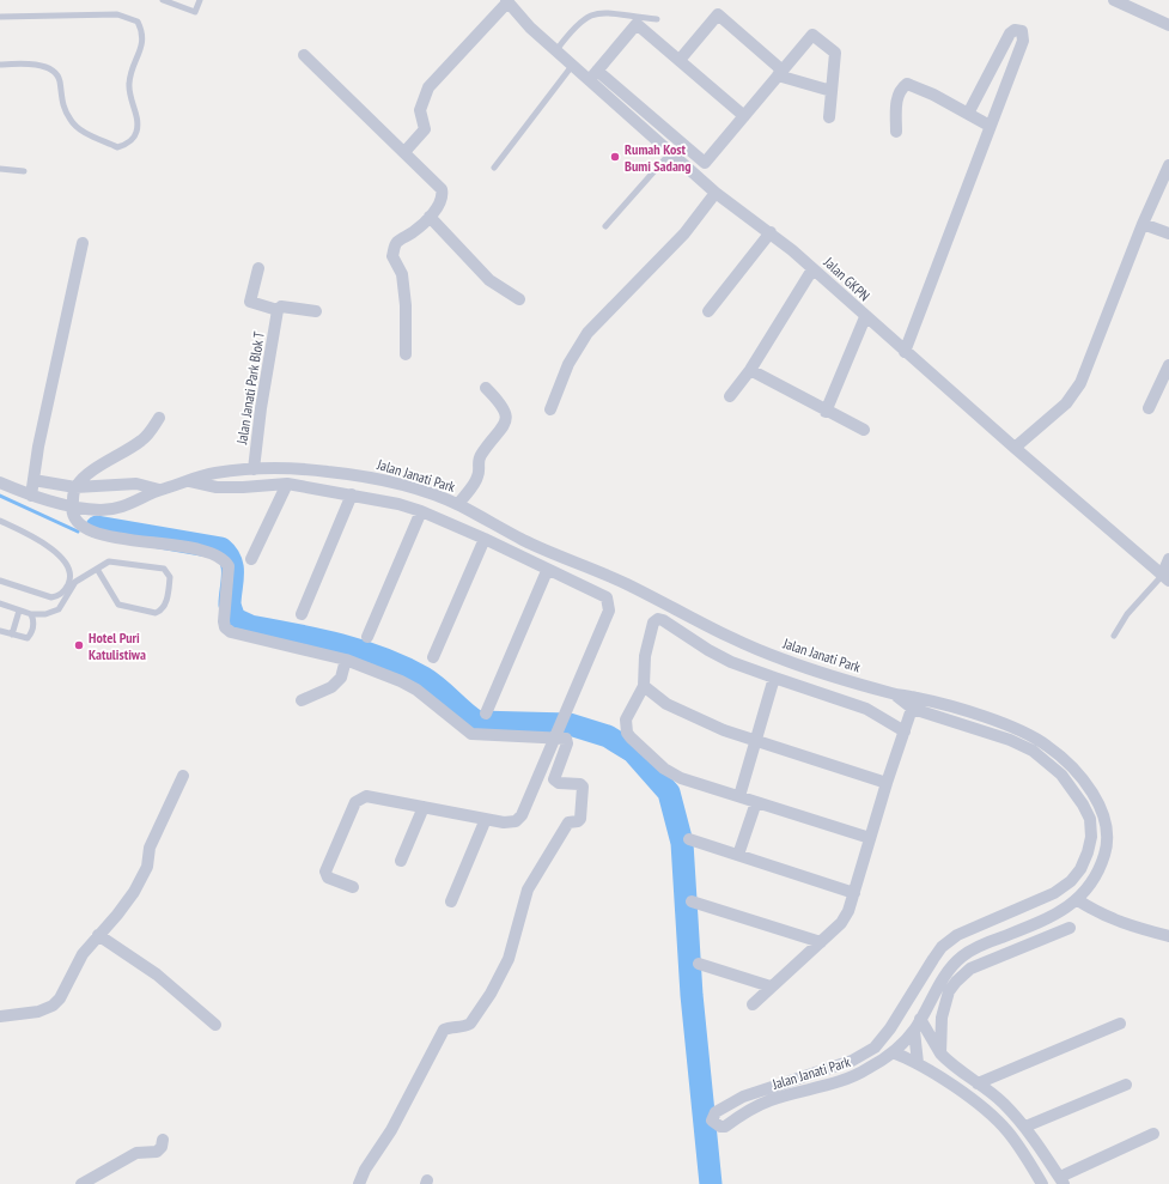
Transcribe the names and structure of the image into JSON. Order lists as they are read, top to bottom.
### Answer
{
  "streets": {
    "street": ["Jalan GKPN", "Jalan Janati Park Blok T", "Jalan Janati Park"]
  },
  "crossings": [
    ["Jalan Janati Park Blok T", "Jalan Janati Park"]
  ],
  "places": ["Rumah Kost Bumi Sadang", "Hotel Puri Katulistiwa"]
}
